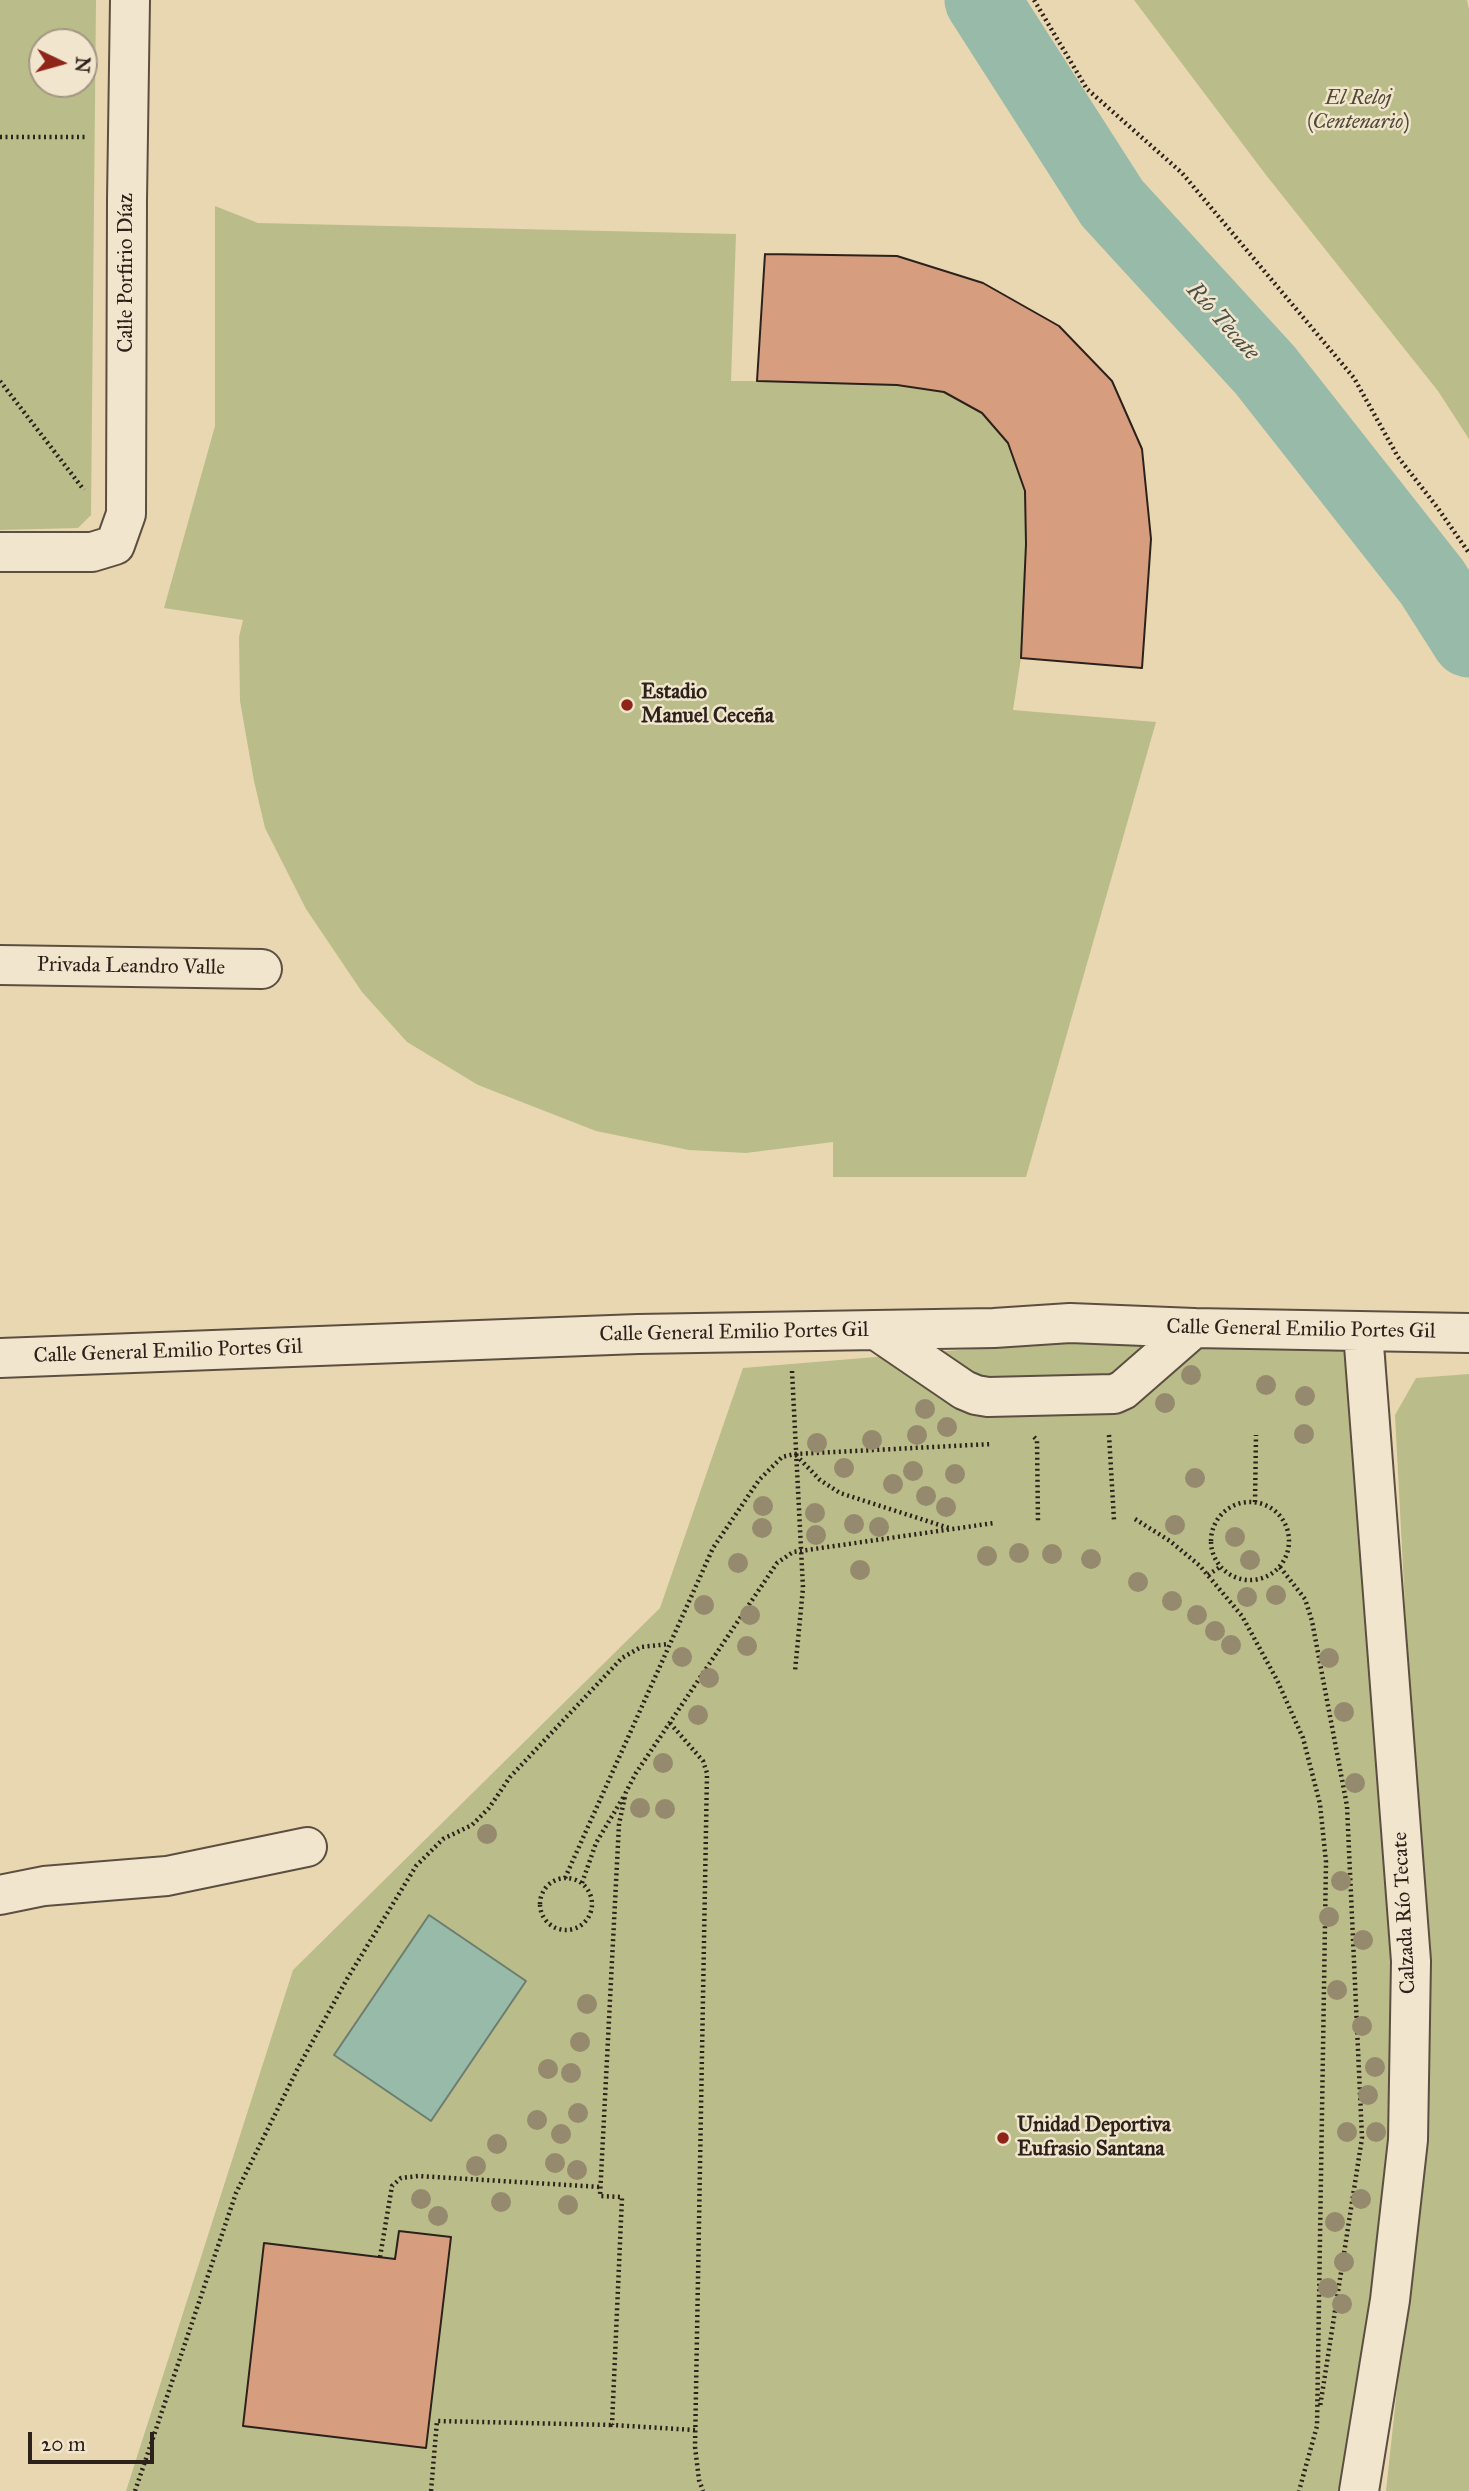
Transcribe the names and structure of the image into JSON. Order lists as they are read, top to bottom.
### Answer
{
  "streets": {
    "street": [
      "Calle Porfirio Díaz",
      "Privada Leandro Valle",
      "Calle General Emilio Portes Gil",
      "Calzada Río Tecate"
    ]
  },
  "crossings": [
    ["Calle General Emilio Portes Gil", "Calzada Río Tecate"]
  ],
  "water": ["Río Tecate"],
  "parks": ["El Reloj (Centenario)"],
  "places": ["Estadio Manuel Ceceña", "Unidad Deportiva Eufrasio Santana"],
  "scale_bar": "20 m",
  "north": "right"
}
